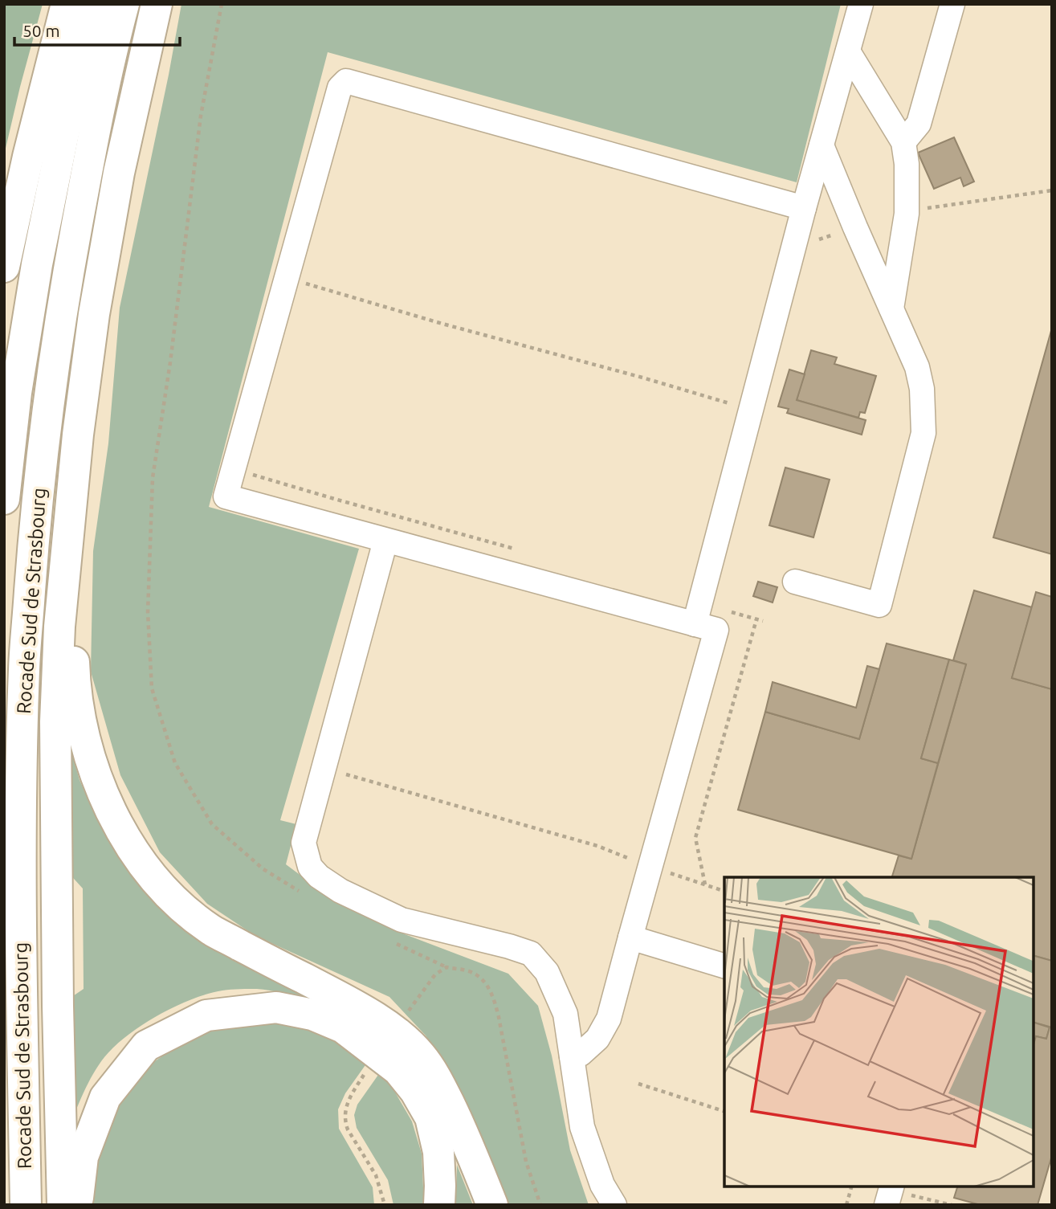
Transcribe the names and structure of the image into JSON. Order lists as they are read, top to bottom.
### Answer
{
  "streets": {
    "highway": ["Rocade Sud de Strasbourg"]
  },
  "scale_bar": "50 m"
}
